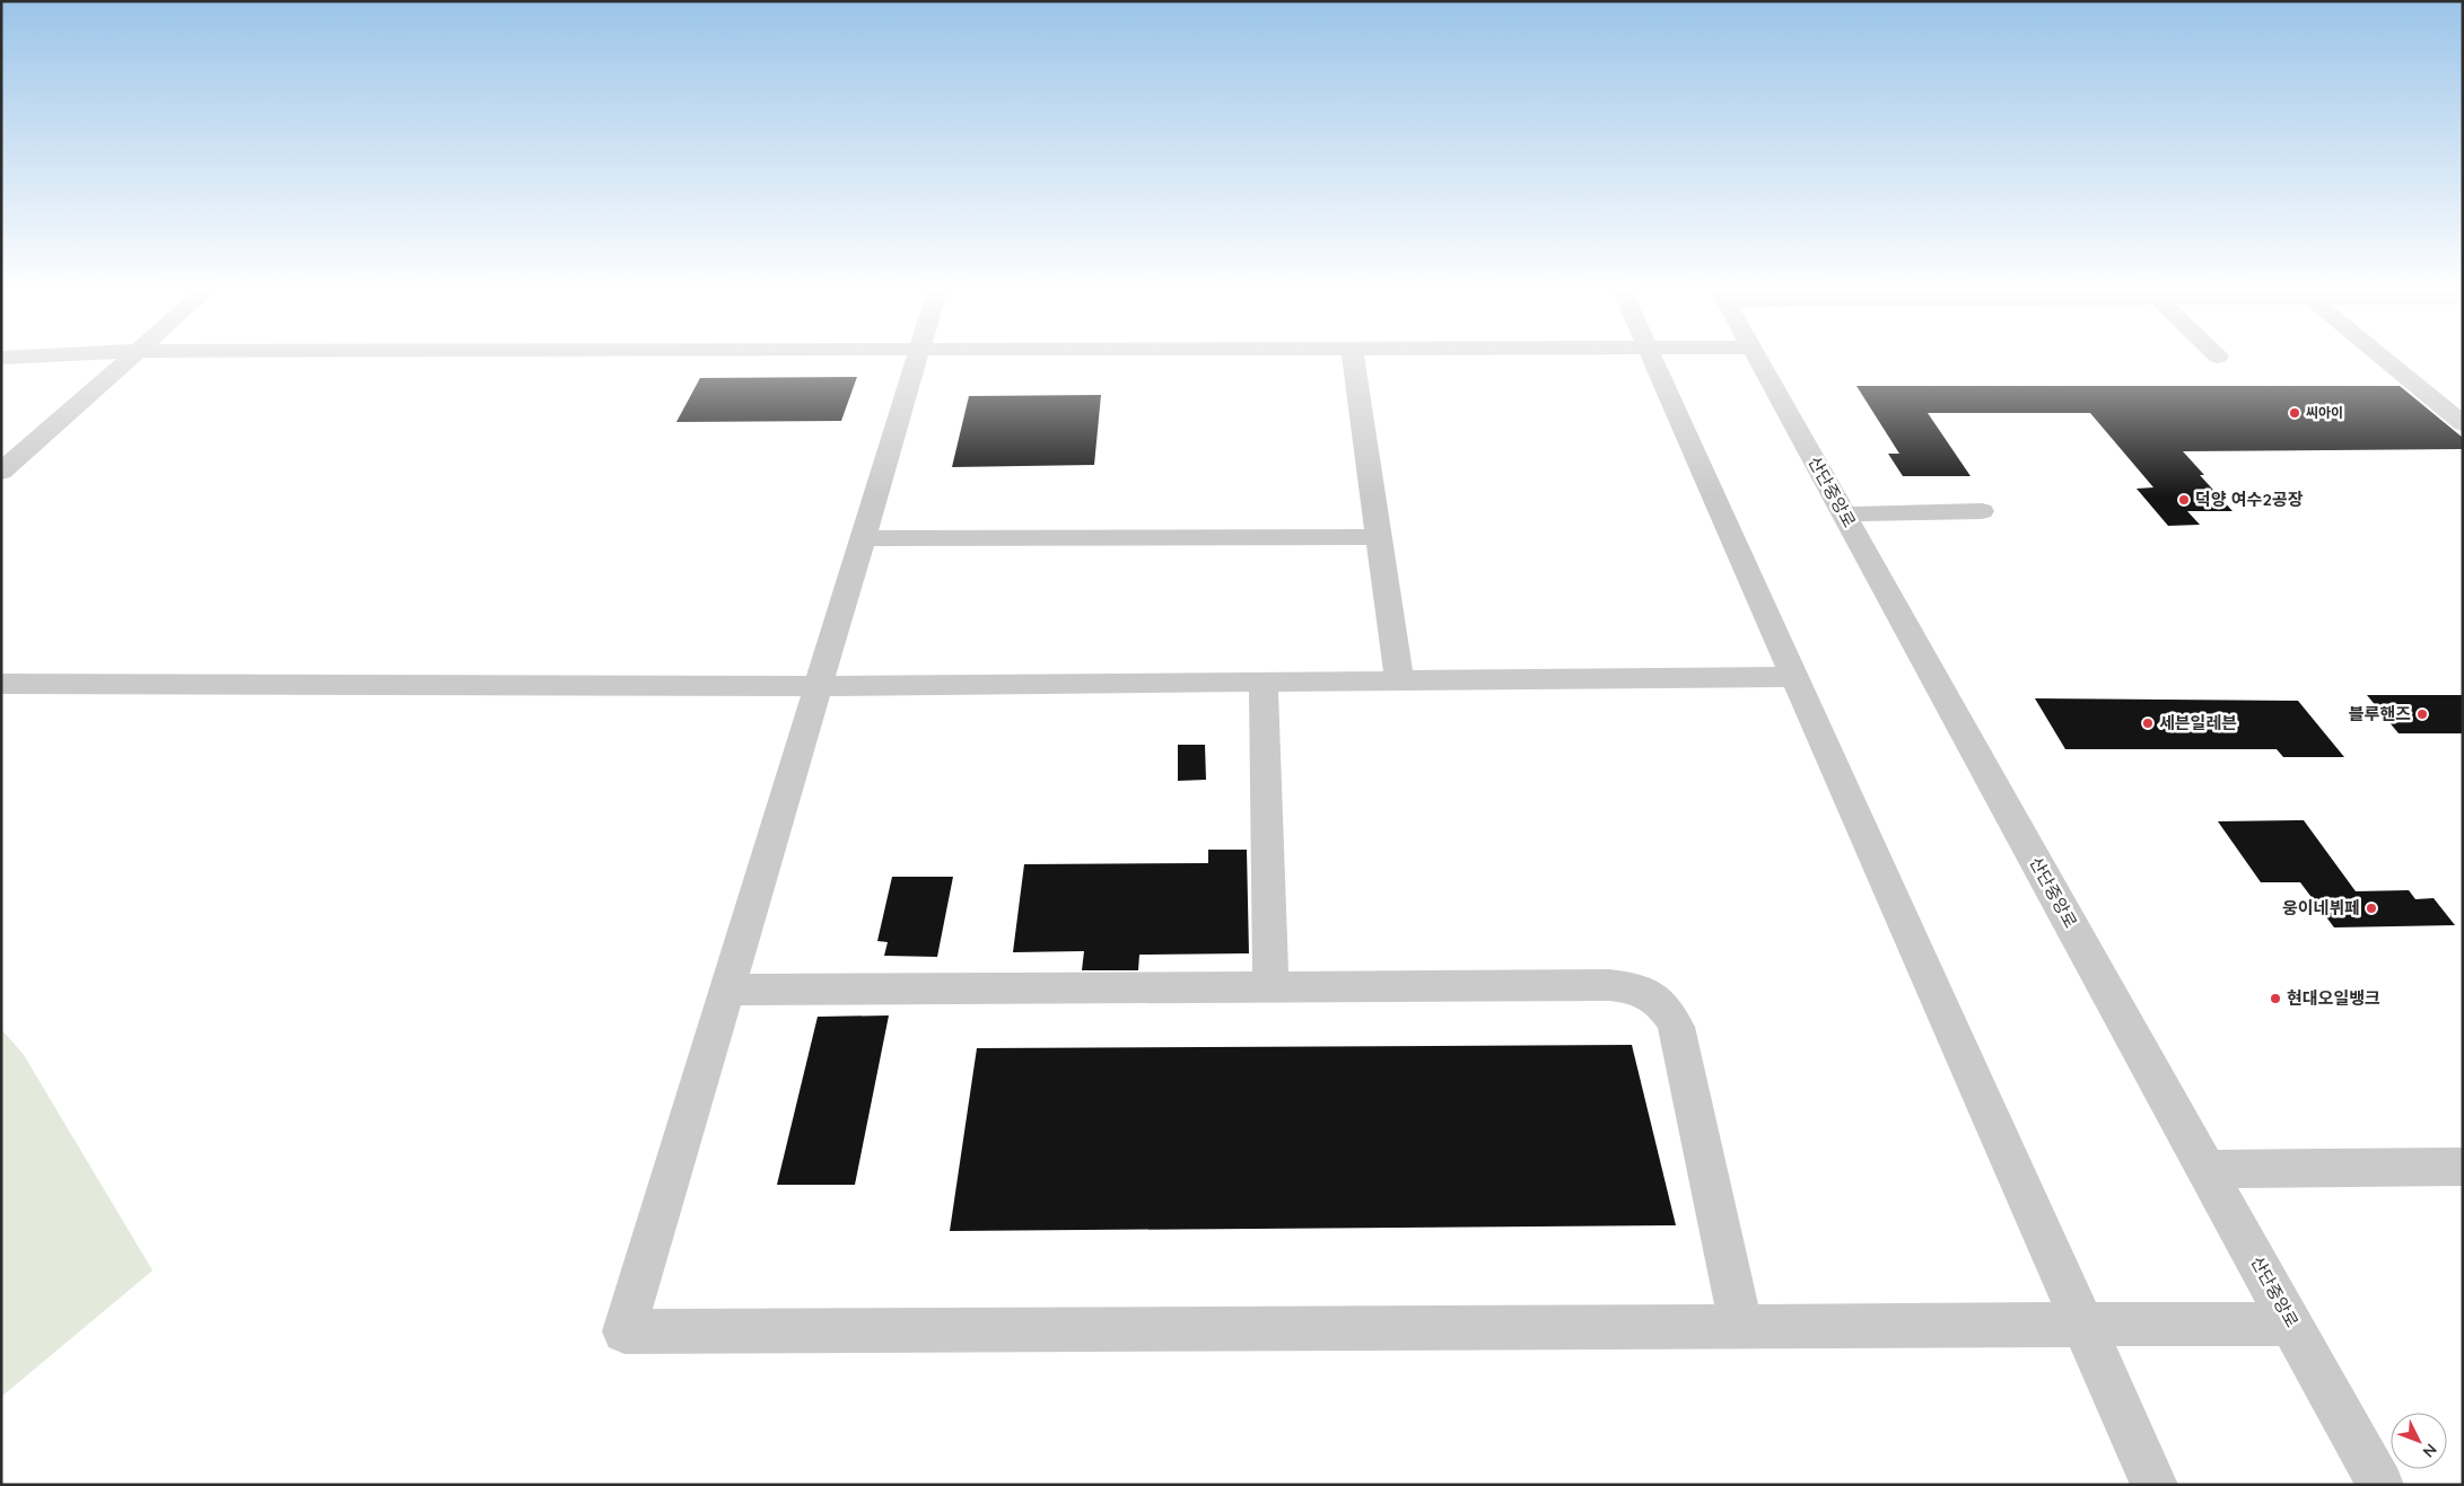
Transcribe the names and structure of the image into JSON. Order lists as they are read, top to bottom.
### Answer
{
  "streets": {
    "street": ["산단중앙로"]
  },
  "places": [
    "씨아이",
    "덕양 여수2공장",
    "블루핸즈",
    "세븐일레븐",
    "웅이네뷔페",
    "현대오일뱅크"
  ],
  "north": "bottom right"
}
